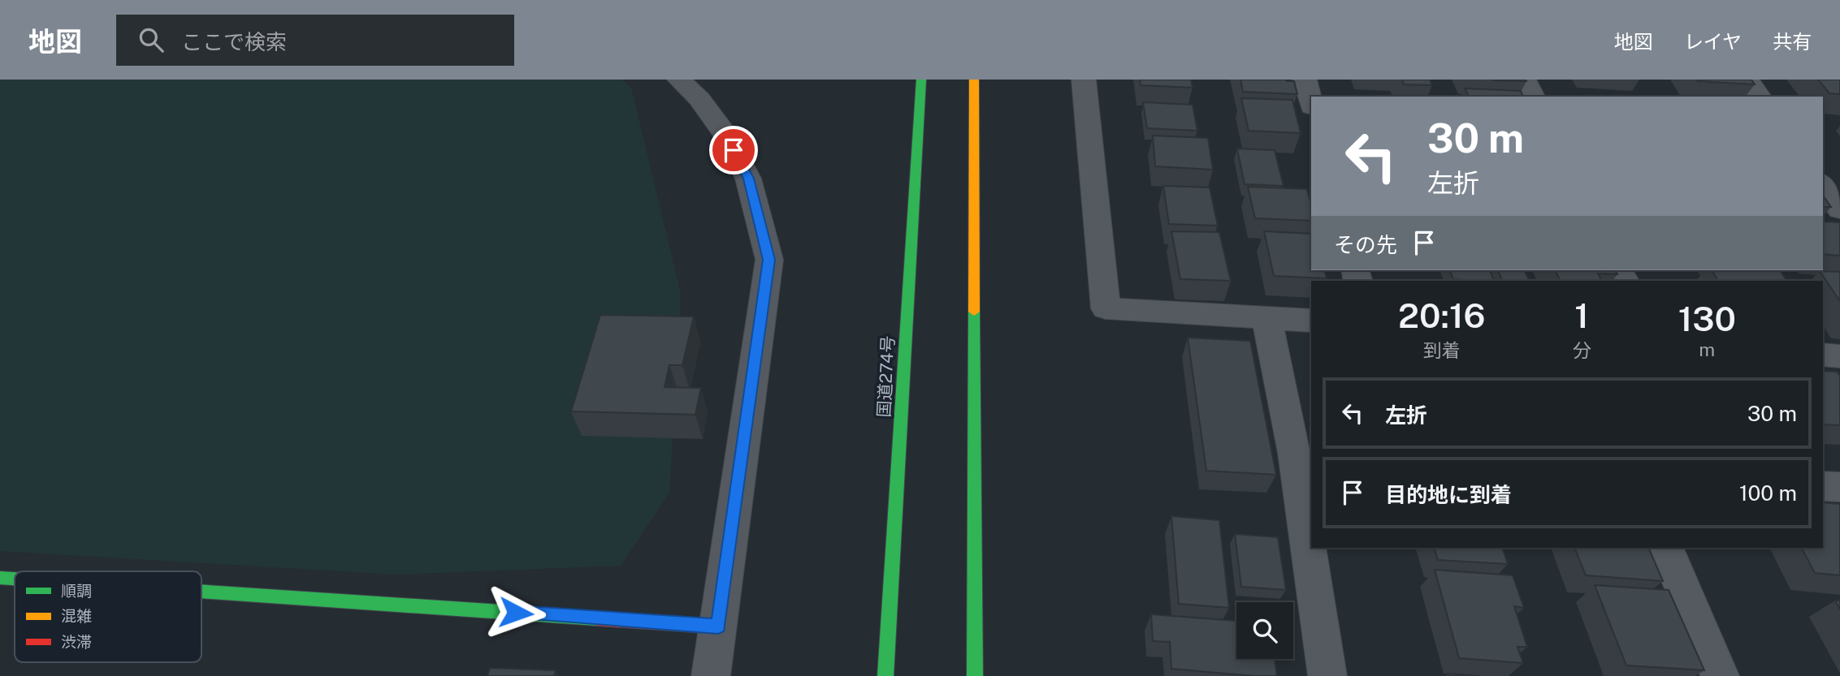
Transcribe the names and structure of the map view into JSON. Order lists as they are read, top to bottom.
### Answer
{
  "streets": {
    "main road": ["国道274号"]
  },
  "legend": ["順調", "混雑", "渋滞"],
  "page": {
    "header": "地図",
    "search": "ここで検索",
    "nav": ["地図", "レイヤ", "共有"],
    "turn": ["30 m", "左折"],
    "then": "その先",
    "eta": [
      "20:16",
      "到着",
      "1",
      "分",
      "130",
      "m"
    ],
    "list": [
      {
        "name": "左折",
        "value": "30 m"
      },
      {
        "name": "目的地に到着",
        "value": "100 m"
      }
    ]
  }
}
